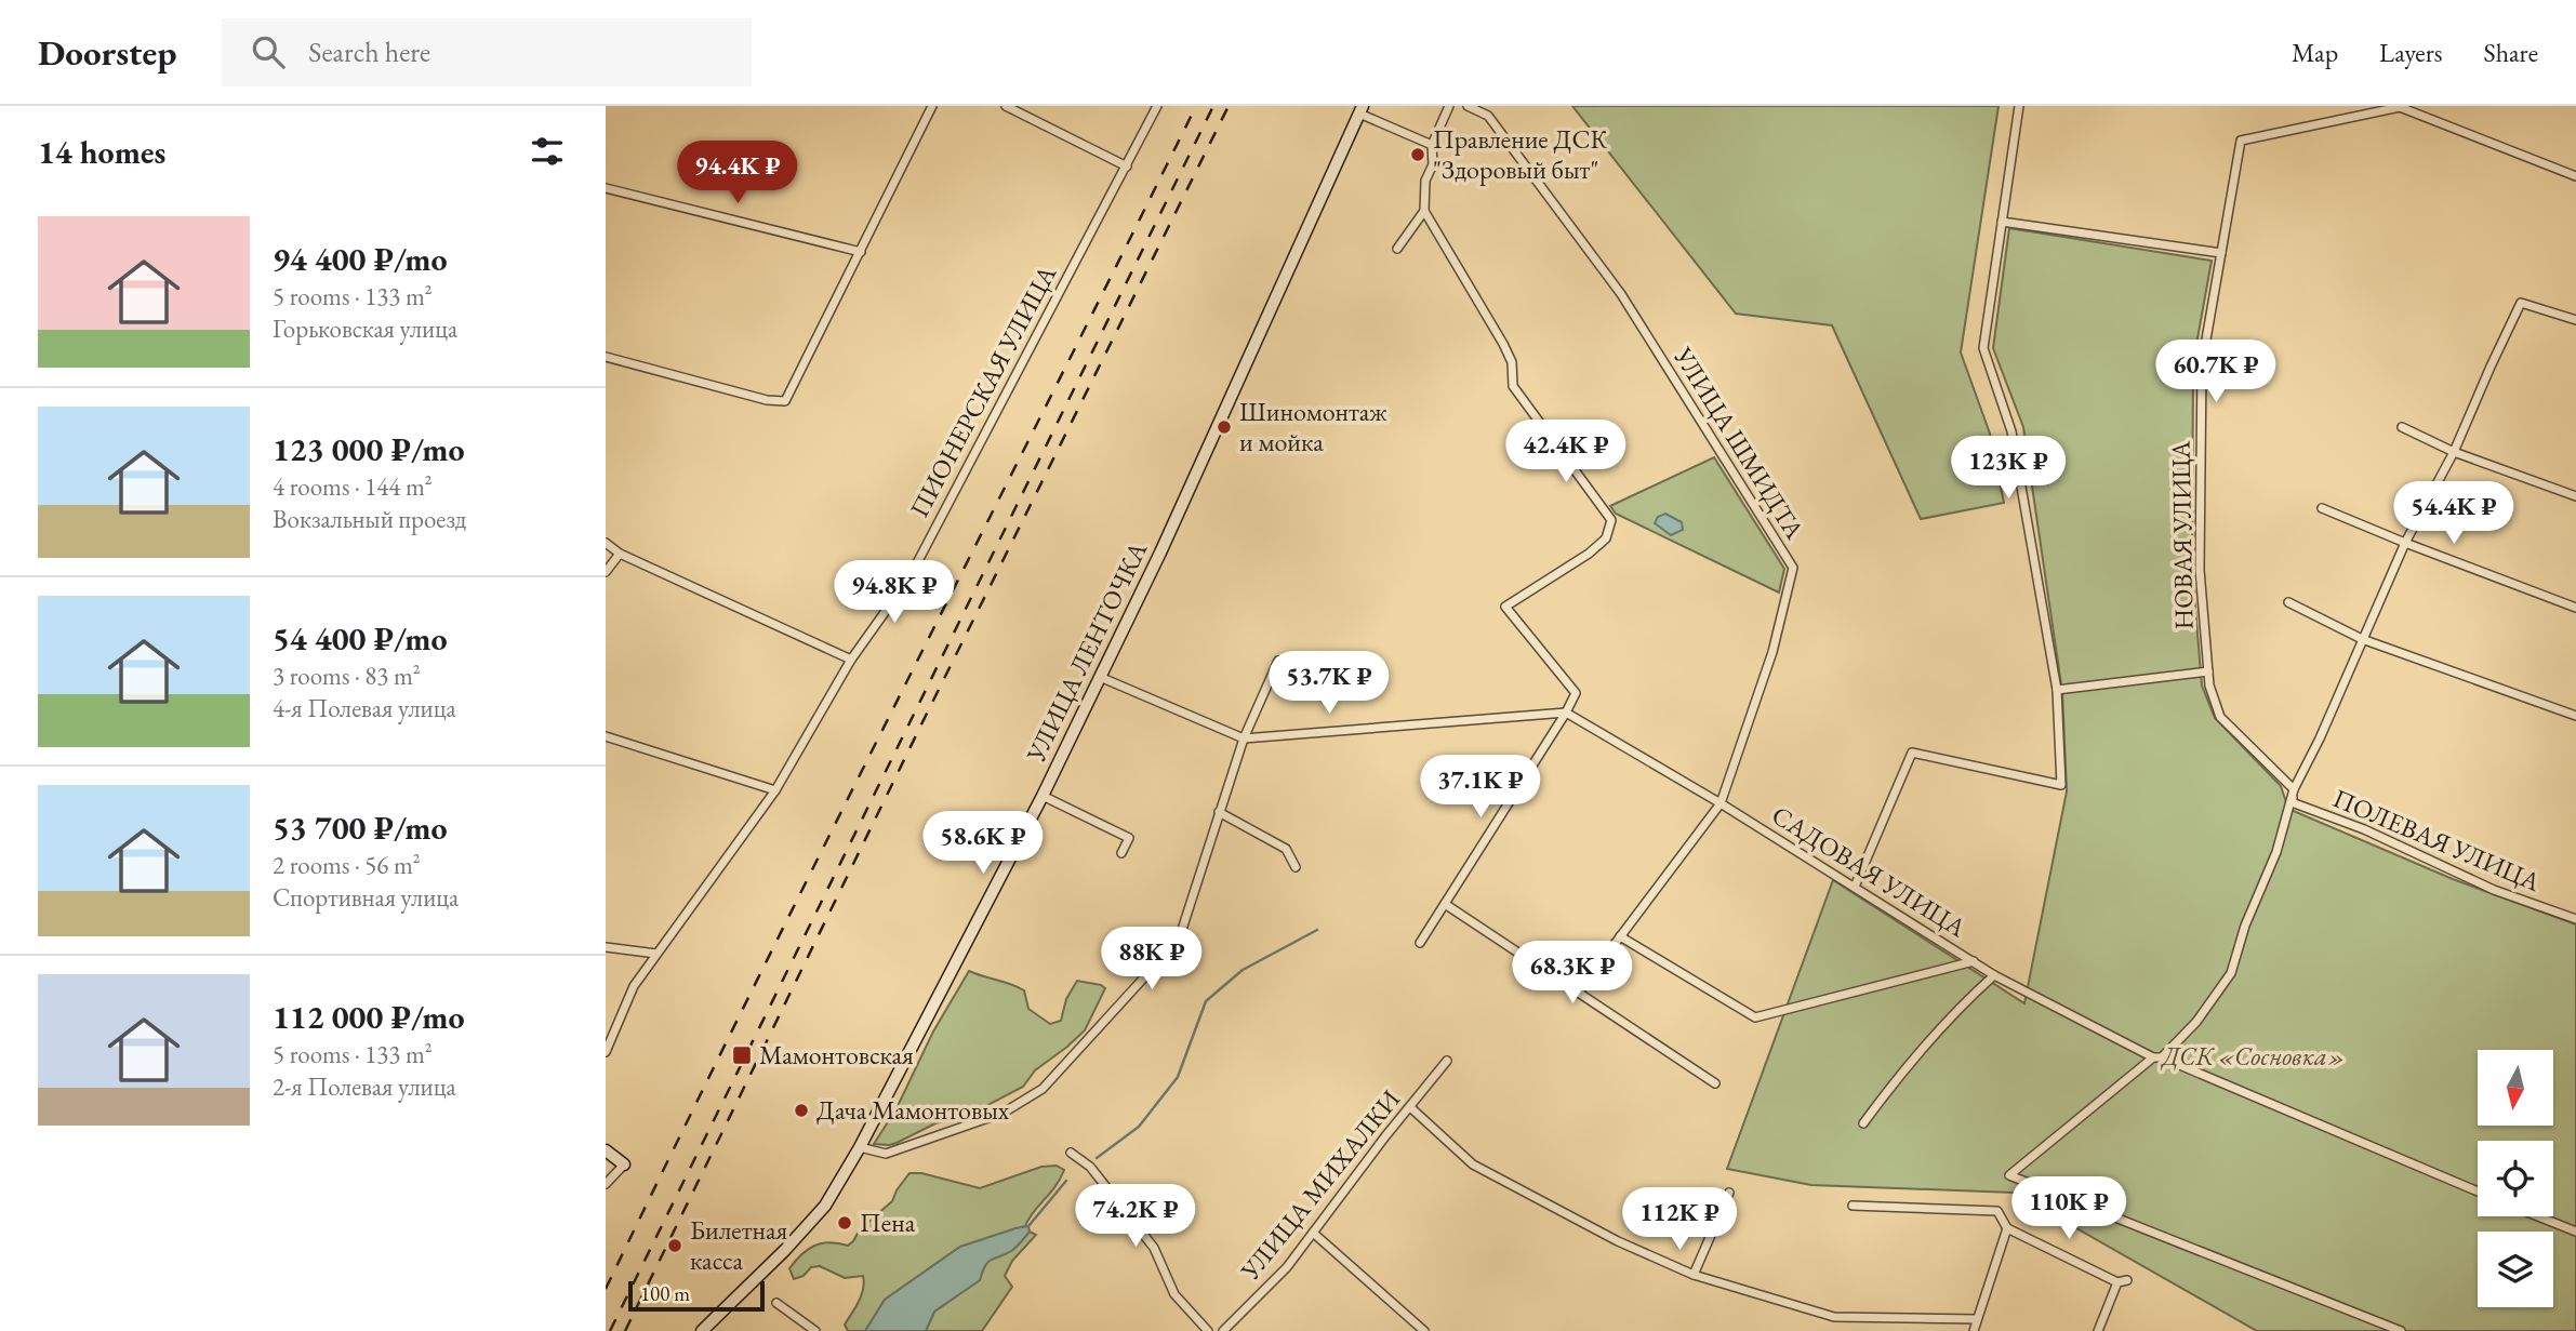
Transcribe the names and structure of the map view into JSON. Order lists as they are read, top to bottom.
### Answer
{
  "streets": {
    "main road": ["УЛИЦА ЛЕНТОЧКА"],
    "street": [
      "ПИОНЕРСКАЯ УЛИЦА",
      "УЛИЦА ШМИДТА",
      "НОВАЯ УЛИЦА",
      "ПОЛЕВАЯ УЛИЦА",
      "САДОВАЯ УЛИЦА",
      "УЛИЦА МИХАЛКИ"
    ]
  },
  "crossings": [
    ["УЛИЦА ШМИДТА", "САДОВАЯ УЛИЦА"],
    ["НОВАЯ УЛИЦА", "ПОЛЕВАЯ УЛИЦА"]
  ],
  "parks": ["ДСК «Сосновка»"],
  "places": {
    "other": [
      "Правление ДСК \"Здоровый быт\"",
      "Шиномонтаж и мойка",
      "Дача Мамонтовых",
      "Пена",
      "Билетная касса"
    ],
    "transit": ["Мамонтовская"]
  },
  "scale_bar": "100 m",
  "north": "bottom",
  "page": {
    "header": "Doorstep",
    "search": "Search here",
    "nav": ["Map", "Layers", "Share"],
    "heading": "14 homes",
    "price": [
      "94.4K ₽",
      "60.7K ₽",
      "42.4K ₽",
      "123K ₽",
      "54.4K ₽",
      "94.8K ₽",
      "53.7K ₽",
      "37.1K ₽",
      "58.6K ₽",
      "88K ₽",
      "68.3K ₽",
      "110K ₽",
      "74.2K ₽",
      "112K ₽"
    ],
    "list": [
      {
        "name": "94 400 ₽/mo",
        "note": "5 rooms · 133 m² · Горьковская улица"
      },
      {
        "name": "123 000 ₽/mo",
        "note": "4 rooms · 144 m² · Вокзальный проезд"
      },
      {
        "name": "54 400 ₽/mo",
        "note": "3 rooms · 83 m² · 4-я Полевая улица"
      },
      {
        "name": "53 700 ₽/mo",
        "note": "2 rooms · 56 m² · Спортивная улица"
      },
      {
        "name": "112 000 ₽/mo",
        "note": "5 rooms · 133 m² · 2-я Полевая улица"
      }
    ],
    "scale": "100 m"
  }
}
